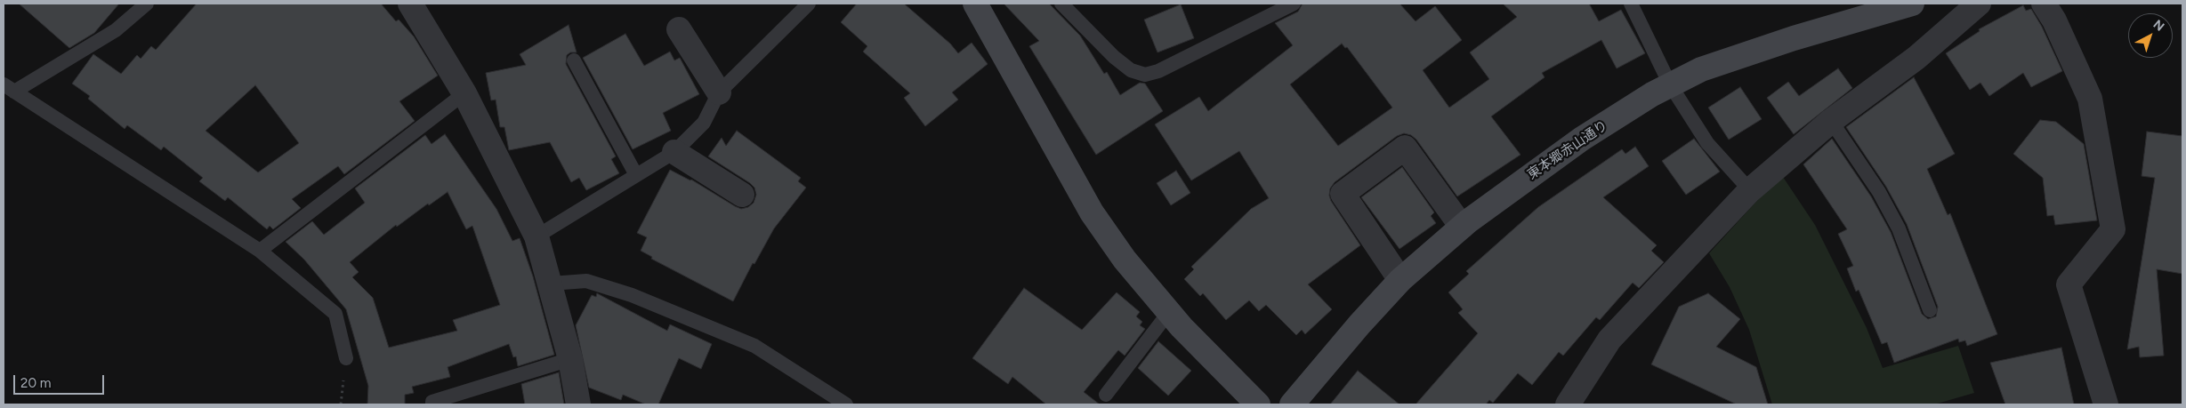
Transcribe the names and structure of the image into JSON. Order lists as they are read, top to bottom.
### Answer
{
  "streets": {
    "street": ["東本郷赤山通り"]
  },
  "scale_bar": "20 m",
  "north": "top right"
}
